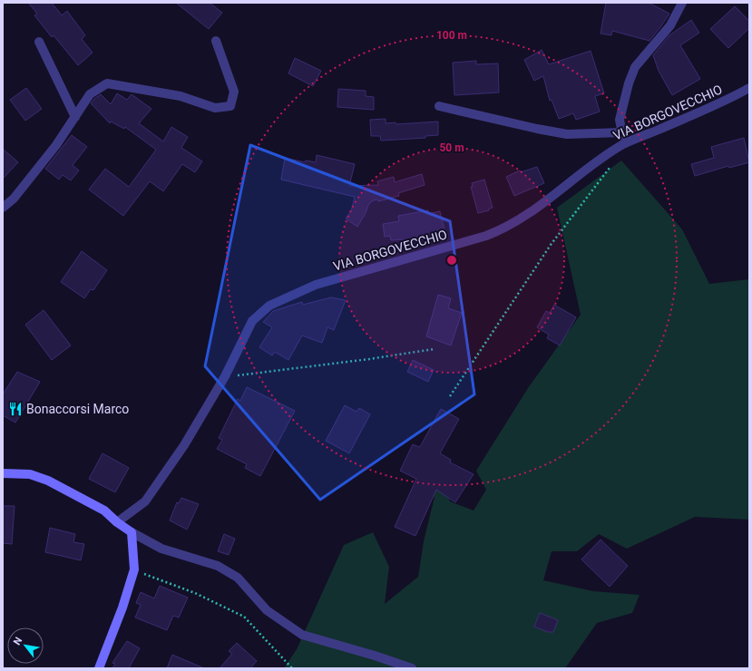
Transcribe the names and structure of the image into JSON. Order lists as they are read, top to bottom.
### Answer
{
  "streets": {
    "street": ["VIA BORGOVECCHIO"]
  },
  "places": {
    "restaurant": ["Bonaccorsi Marco"]
  },
  "north": "top left",
  "rings": ["100 m", "50 m"]
}
